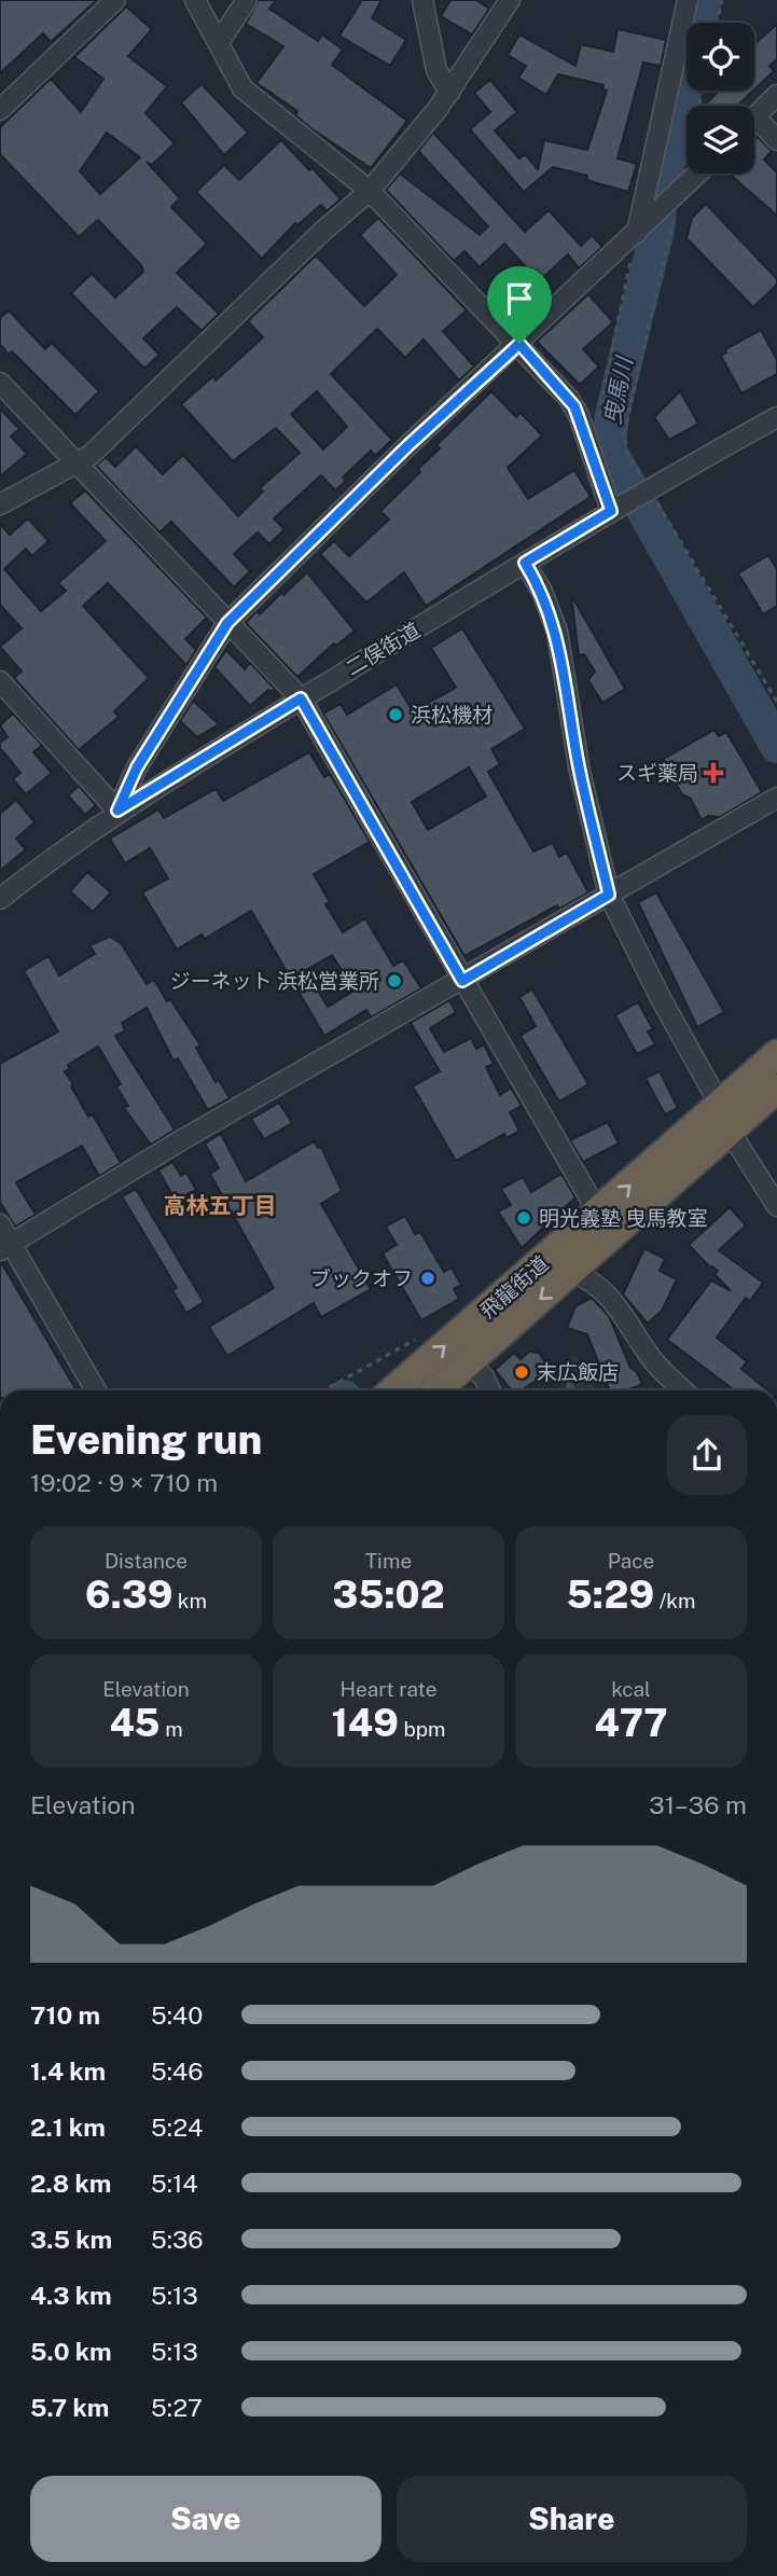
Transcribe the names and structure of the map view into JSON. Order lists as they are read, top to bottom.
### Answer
{
  "streets": {
    "highway": ["飛龍街道"],
    "street": ["二俣街道"]
  },
  "districts": ["高林五丁目"],
  "water": ["曳馬川"],
  "places": {
    "other": [
      "浜松機材",
      "ジーネット 浜松営業所",
      "明光義塾 曳馬教室",
      "ブックオフ",
      "末広飯店"
    ],
    "health": ["スギ薬局"]
  },
  "page": {
    "heading": ["Evening run", "19:02 · 9 × 710 m"],
    "stats": [
      ["Distance", "6.39 km"],
      ["Time", "35:02"],
      ["Pace", "5:29 /km"],
      ["Elevation", "45 m"],
      ["Heart rate", "149 bpm"],
      ["kcal", "477"]
    ],
    "chart": ["Elevation", "31–36 m"],
    "list": [
      {
        "name": "710 m",
        "note": "5:40"
      },
      {
        "name": "1.4 km",
        "note": "5:46"
      },
      {
        "name": "2.1 km",
        "note": "5:24"
      },
      {
        "name": "2.8 km",
        "note": "5:14"
      },
      {
        "name": "3.5 km",
        "note": "5:36"
      },
      {
        "name": "4.3 km",
        "note": "5:13"
      },
      {
        "name": "5.0 km",
        "note": "5:13"
      },
      {
        "name": "5.7 km",
        "note": "5:27"
      }
    ],
    "buttons": ["Save", "Share"]
  }
}
